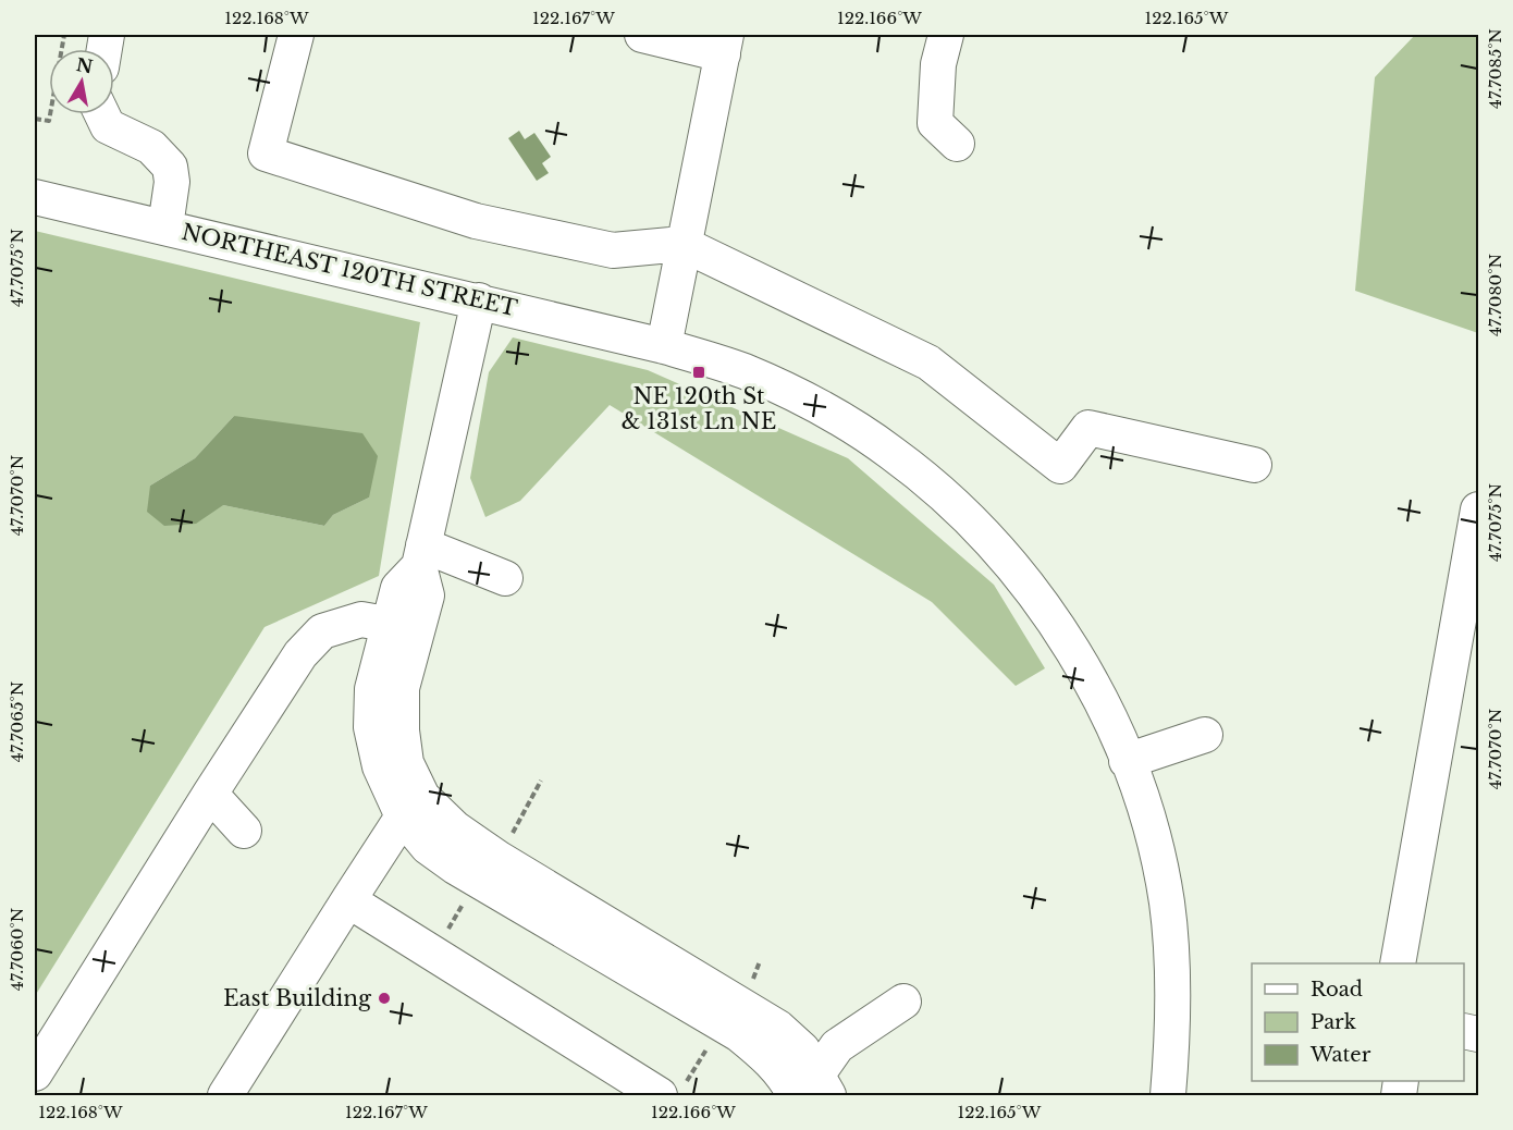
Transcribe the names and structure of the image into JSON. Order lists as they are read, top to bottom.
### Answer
{
  "streets": {
    "street": ["NORTHEAST 120TH STREET"]
  },
  "places": {
    "transit": ["NE 120th St & 131st Ln NE"],
    "other": ["East Building"]
  },
  "legend": ["Road", "Park", "Water"],
  "north": "top",
  "coordinates": [
    "122.168°W",
    "122.167°W",
    "122.166°W",
    "122.165°W",
    "47.7085°N",
    "47.7075°N",
    "47.7080°N",
    "47.7070°N",
    "47.7065°N",
    "47.7060°N"
  ]
}
